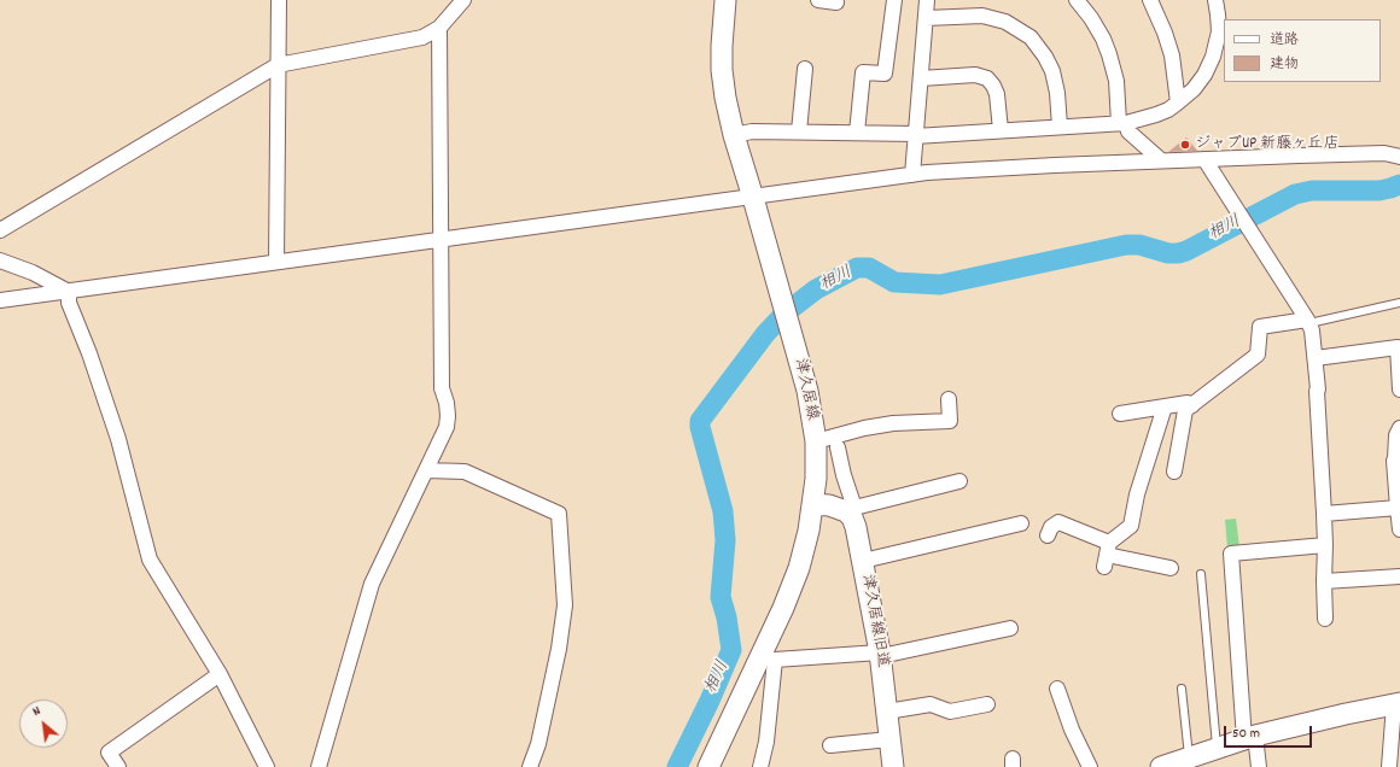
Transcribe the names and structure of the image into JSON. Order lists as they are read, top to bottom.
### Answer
{
  "streets": {
    "main road": ["津久居線", "津久居線旧道"]
  },
  "water": ["相川"],
  "places": ["ジャブUP 新藤ヶ丘店"],
  "legend": ["道路", "建物"],
  "scale_bar": "50 m",
  "north": "top left"
}
